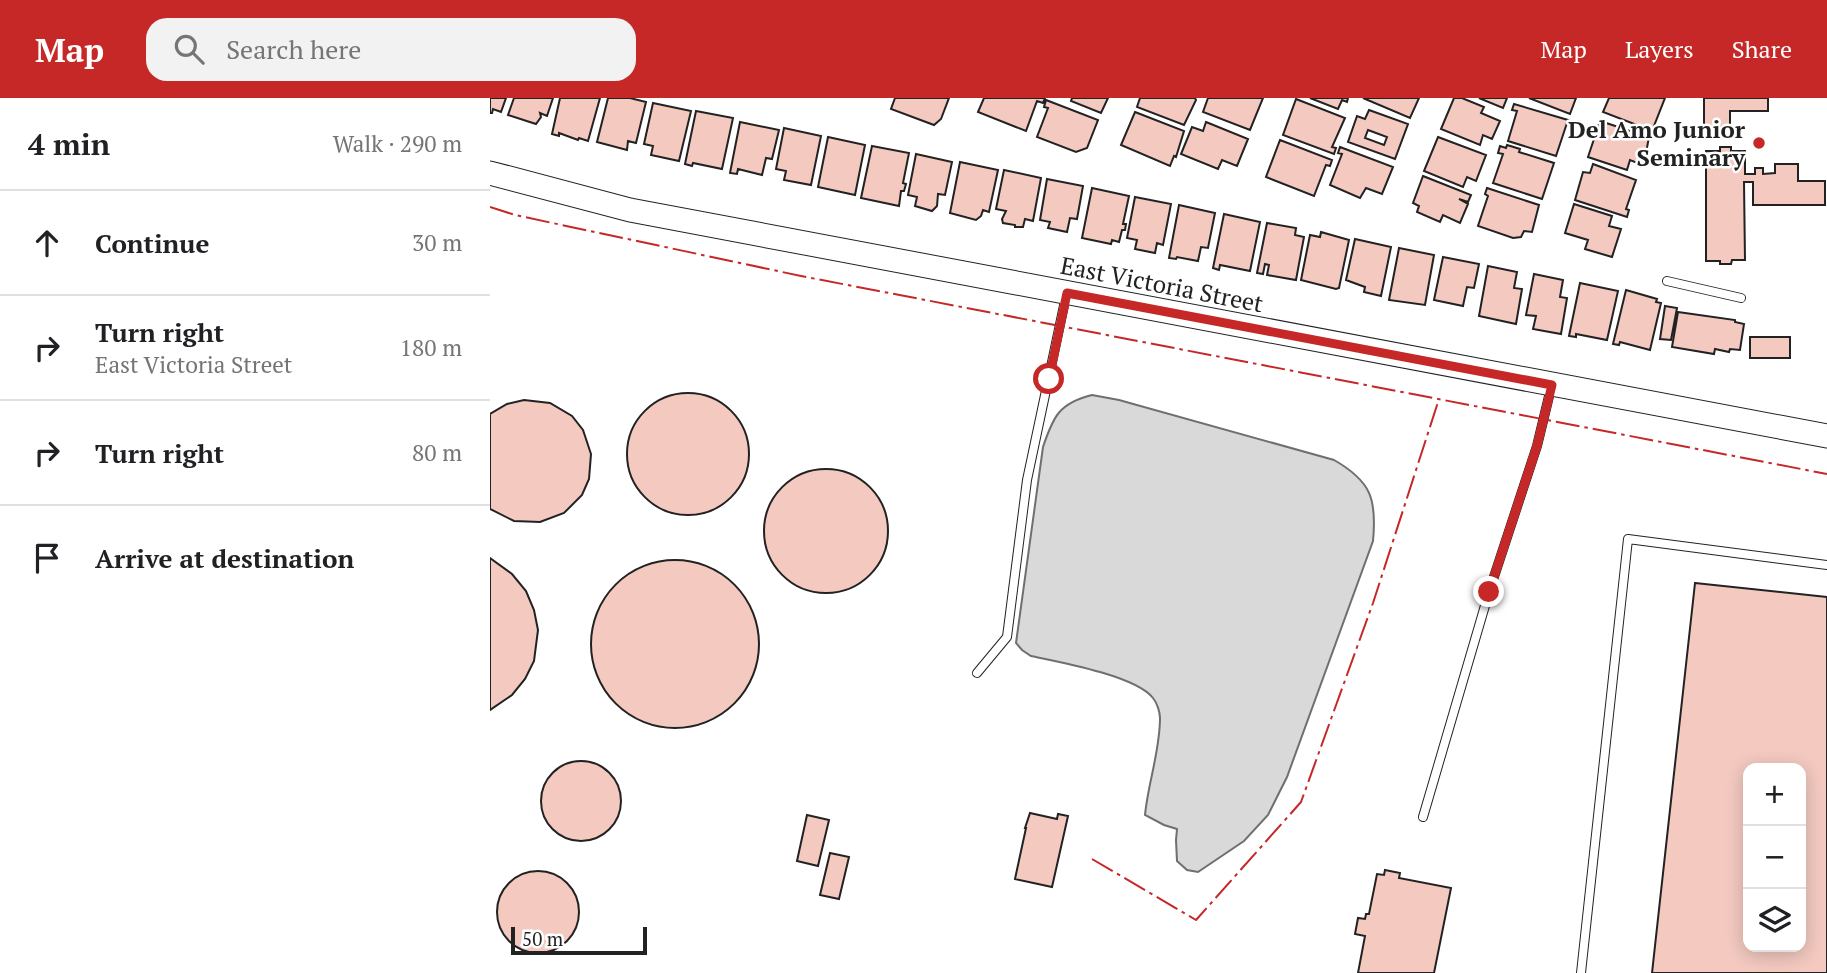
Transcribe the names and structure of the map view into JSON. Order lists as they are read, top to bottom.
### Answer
{
  "streets": {
    "street": ["East Victoria Street"]
  },
  "places": ["Del Amo Junior Seminary"],
  "scale_bar": "50 m",
  "page": {
    "header": "Map",
    "search": "Search here",
    "nav": ["Map", "Layers", "Share"],
    "heading": ["4 min", "Walk · 290 m"],
    "list": [
      ["Continue", "30 m"],
      ["Turn right", "East Victoria Street", "180 m"],
      ["Turn right", "80 m"],
      "Arrive at destination"
    ],
    "map_buttons": ["+", "−"],
    "scale": "50 m"
  }
}
